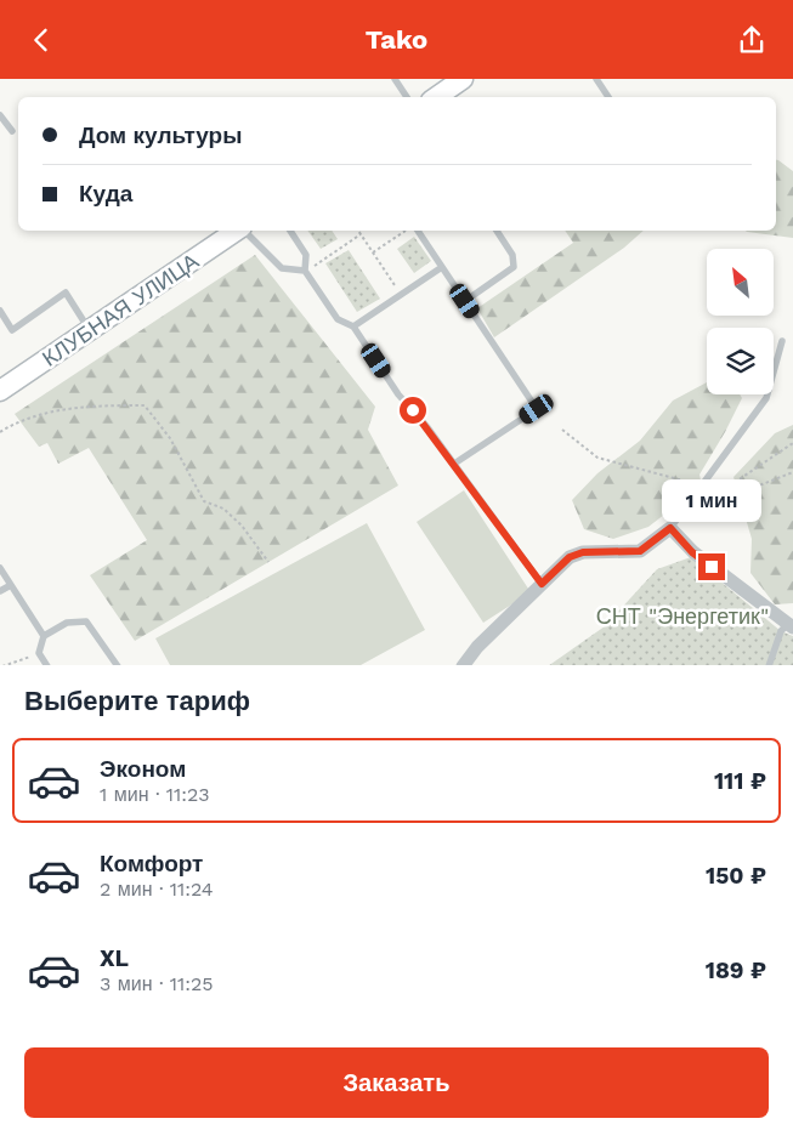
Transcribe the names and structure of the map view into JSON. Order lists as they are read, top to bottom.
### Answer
{
  "streets": {
    "street": ["КЛУБНАЯ УЛИЦА"]
  },
  "parks": ["СНТ \"Энергетик\""],
  "north": "top left",
  "page": {
    "header": "Tako",
    "banner": ["Дом культуры", "Куда"],
    "bubble": "1 мин",
    "heading": "Выберите тариф",
    "list": [
      {
        "name": "Эконом",
        "note": "1 мин · 11:23",
        "value": "111 ₽"
      },
      {
        "name": "Комфорт",
        "note": "2 мин · 11:24",
        "value": "150 ₽"
      },
      {
        "name": "XL",
        "note": "3 мин · 11:25",
        "value": "189 ₽"
      }
    ],
    "buttons": "Заказать"
  }
}
